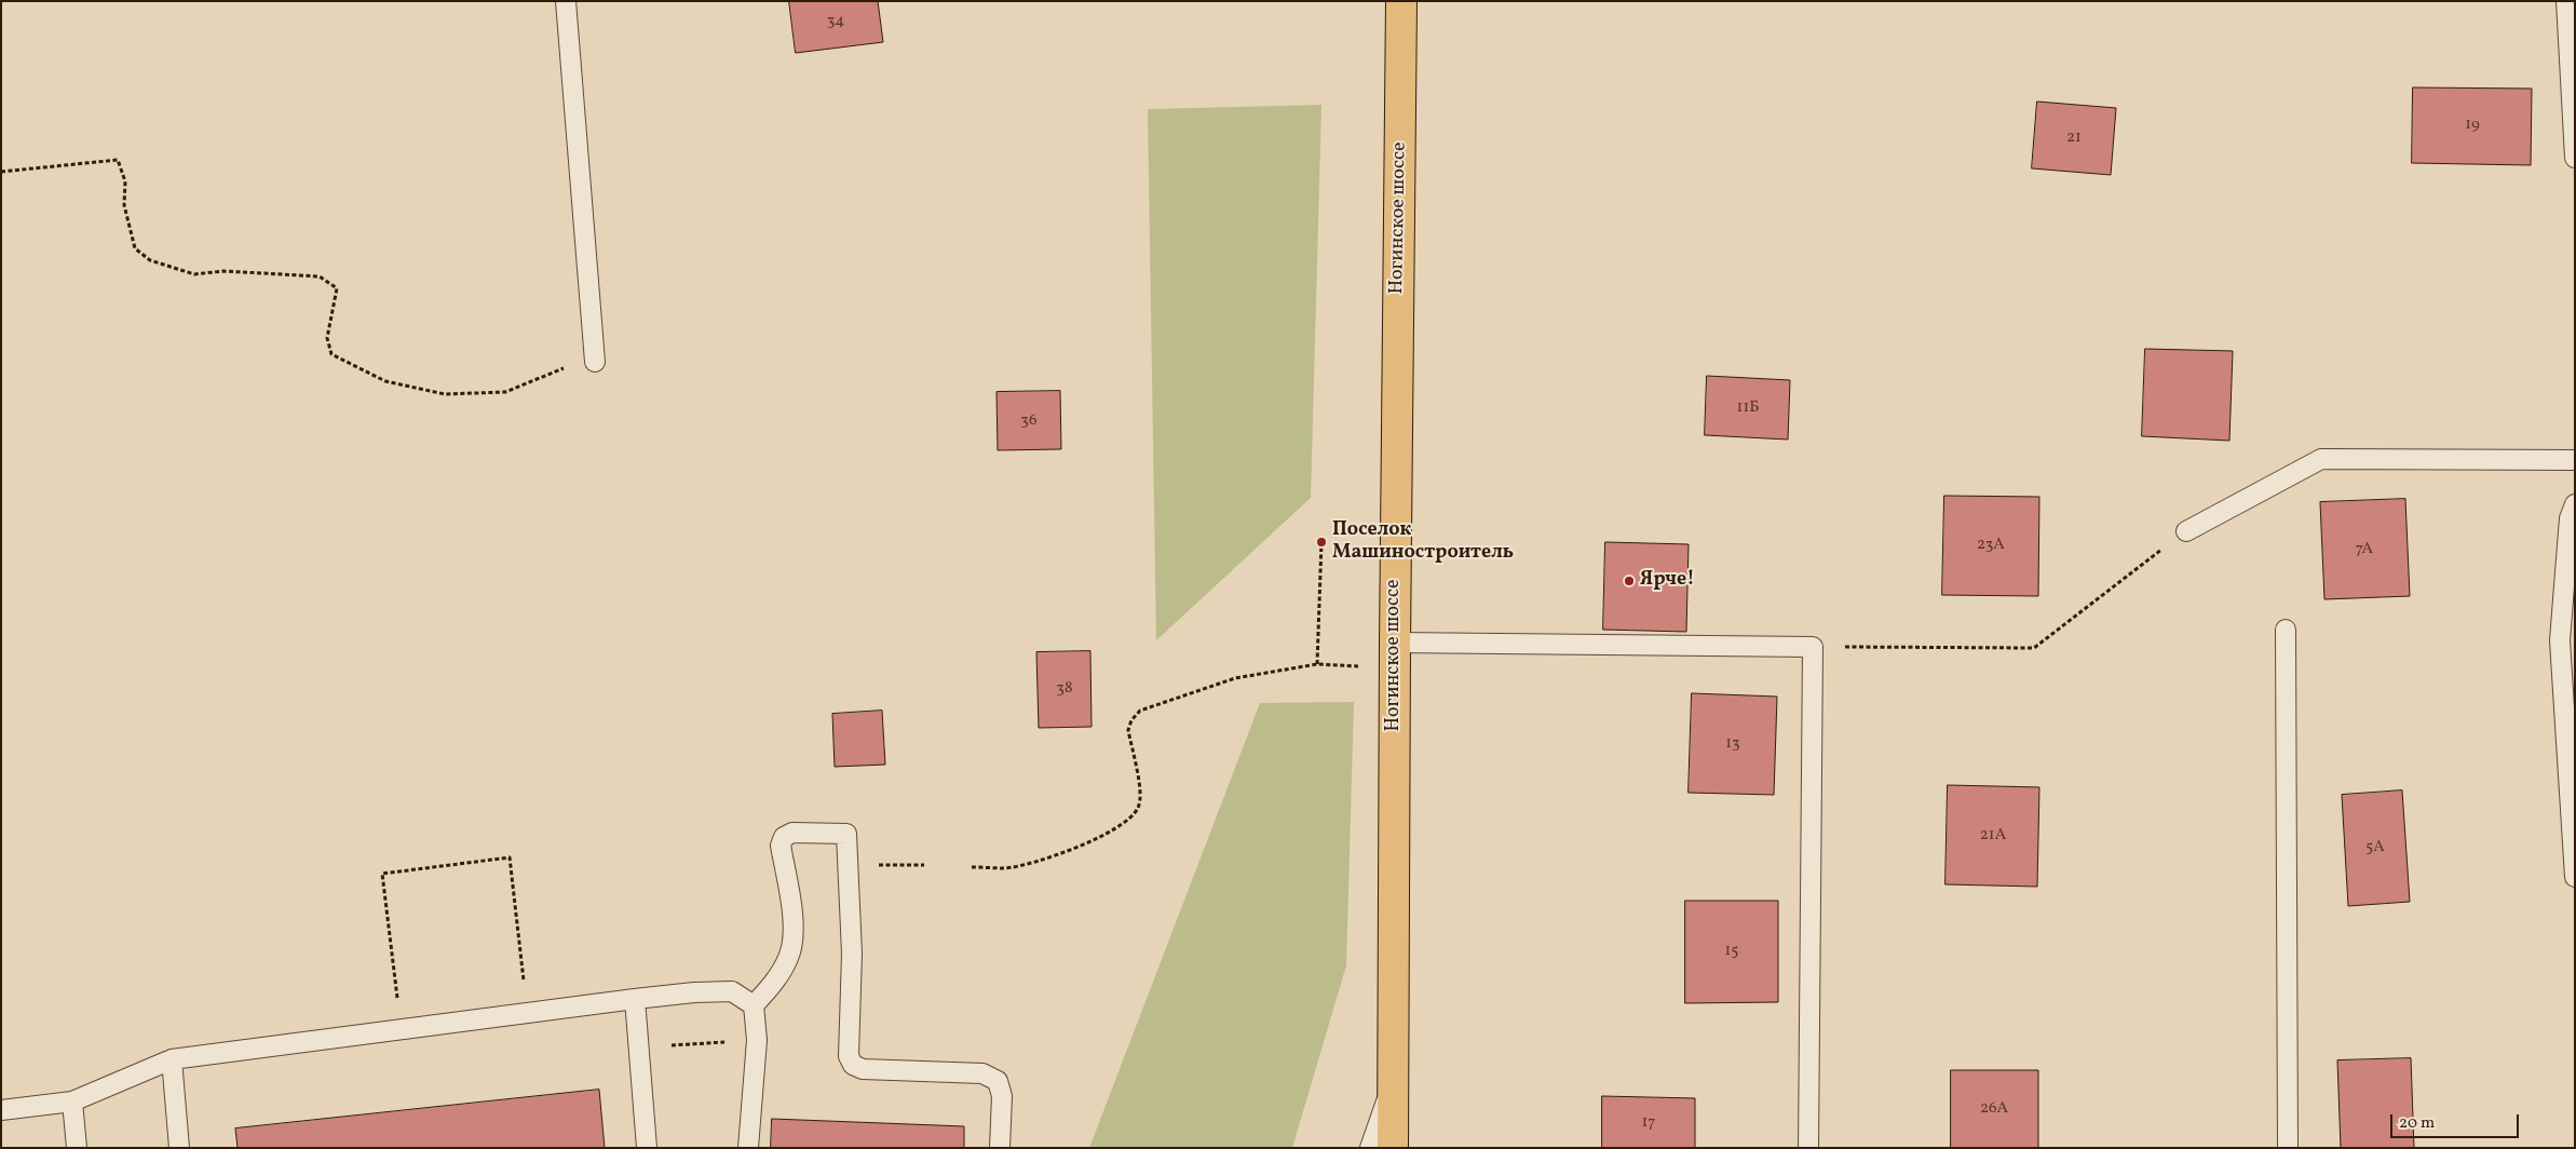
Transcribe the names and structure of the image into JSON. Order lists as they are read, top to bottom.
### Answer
{
  "streets": {
    "highway": ["Ногинское шоссе"]
  },
  "places": ["Поселок Машиностроитель", "Ярче!"],
  "house_numbers": [
    "34",
    "19",
    "21",
    "11Б",
    "36",
    "23А",
    "7А",
    "38",
    "13",
    "21А",
    "5А",
    "15",
    "26А",
    "17"
  ],
  "scale_bar": "20 m"
}
